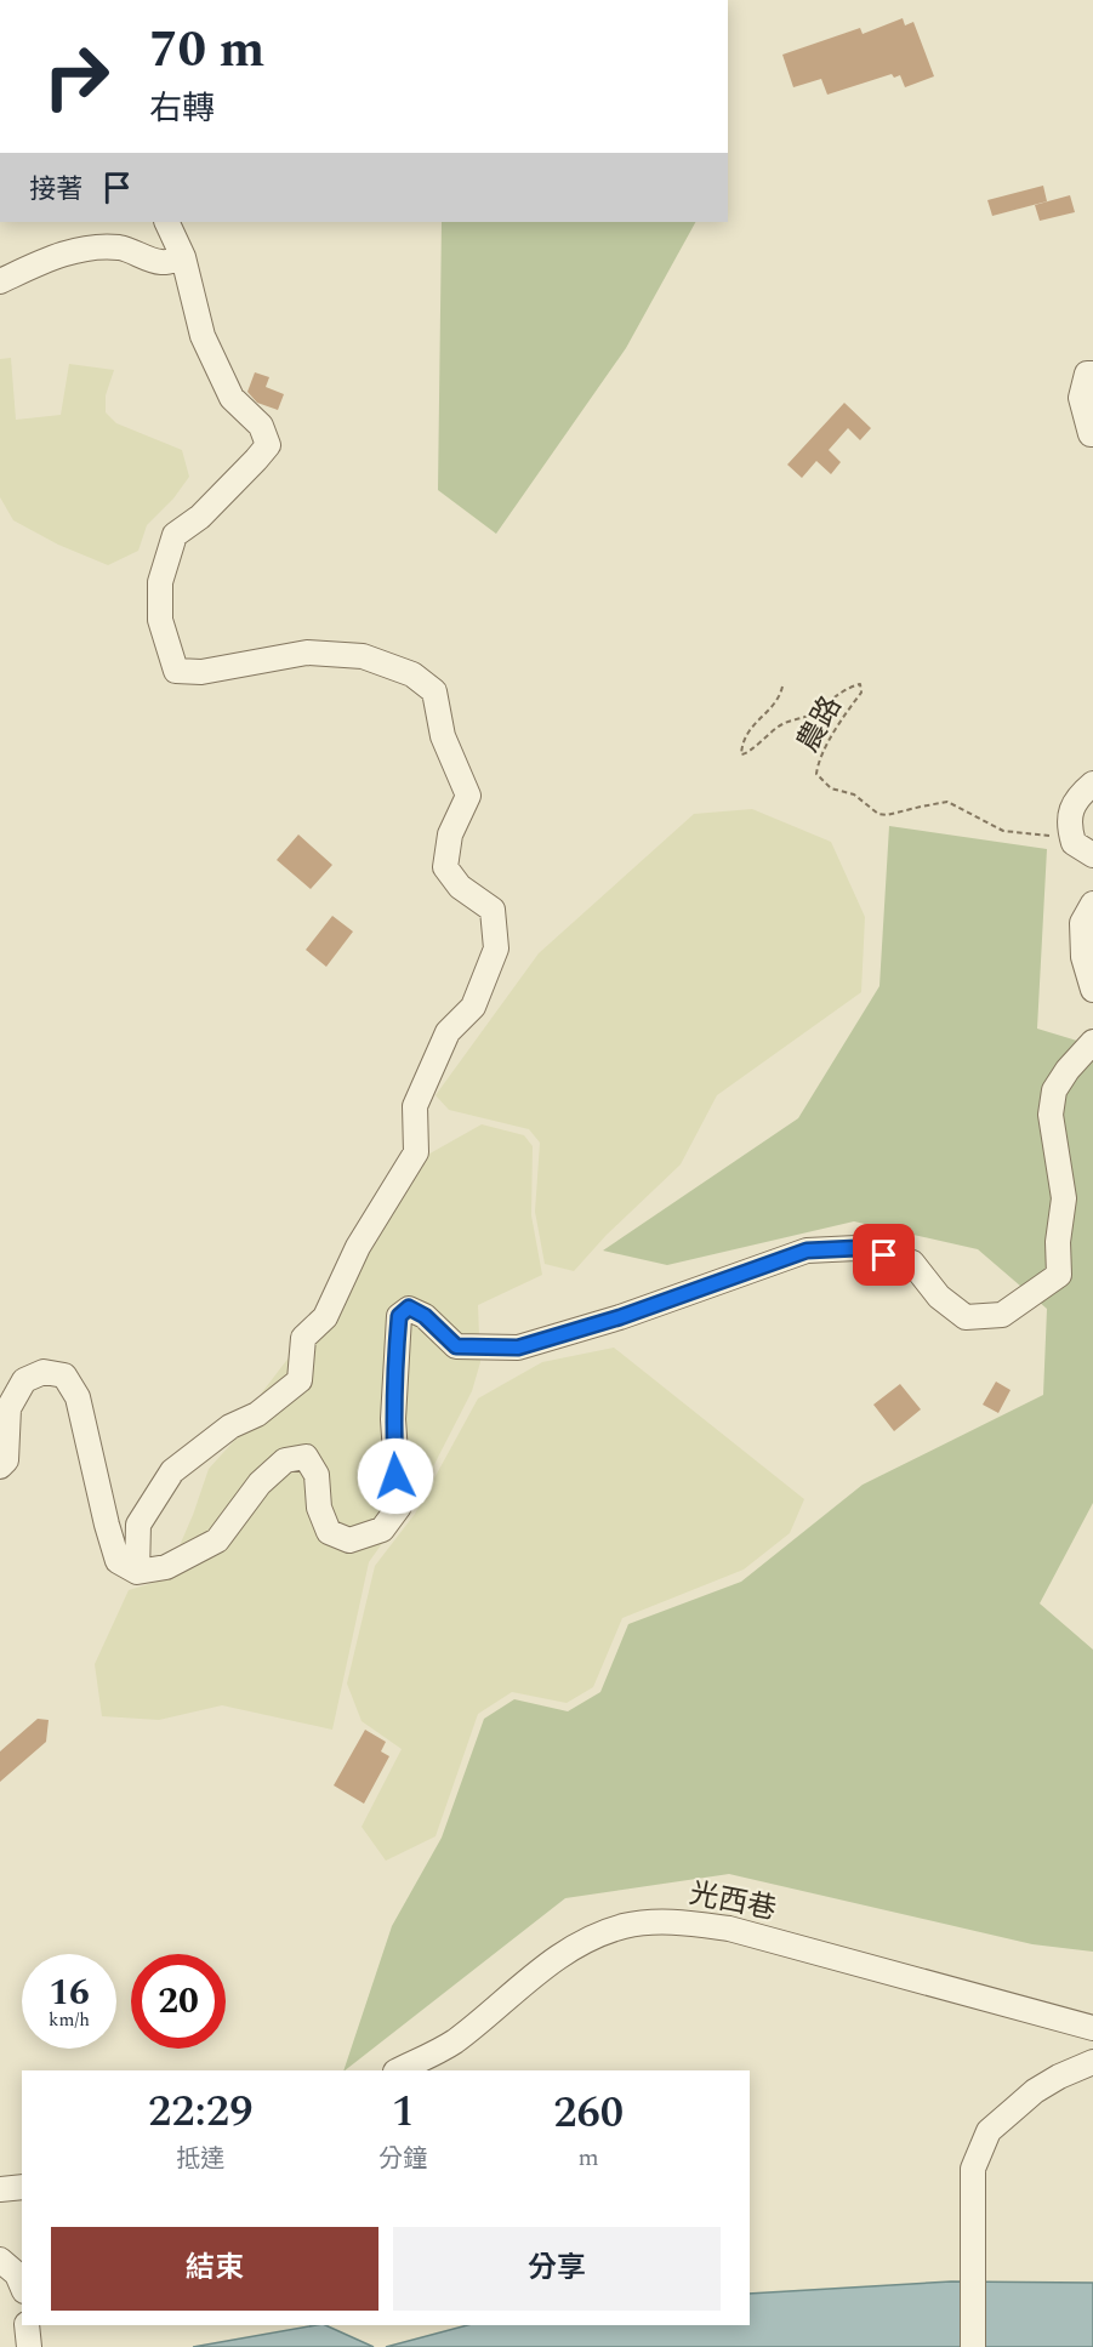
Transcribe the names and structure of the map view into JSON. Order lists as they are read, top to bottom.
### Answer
{
  "streets": {
    "street": ["光西巷"],
    "path": ["農路"]
  },
  "page": {
    "turn": ["70 m", "右轉"],
    "then": "接著",
    "speed": "16 km/h",
    "limit": "20",
    "eta": [
      "22:29",
      "抵達",
      "1",
      "分鐘",
      "260",
      "m"
    ],
    "buttons": ["結束", "分享"]
  }
}
